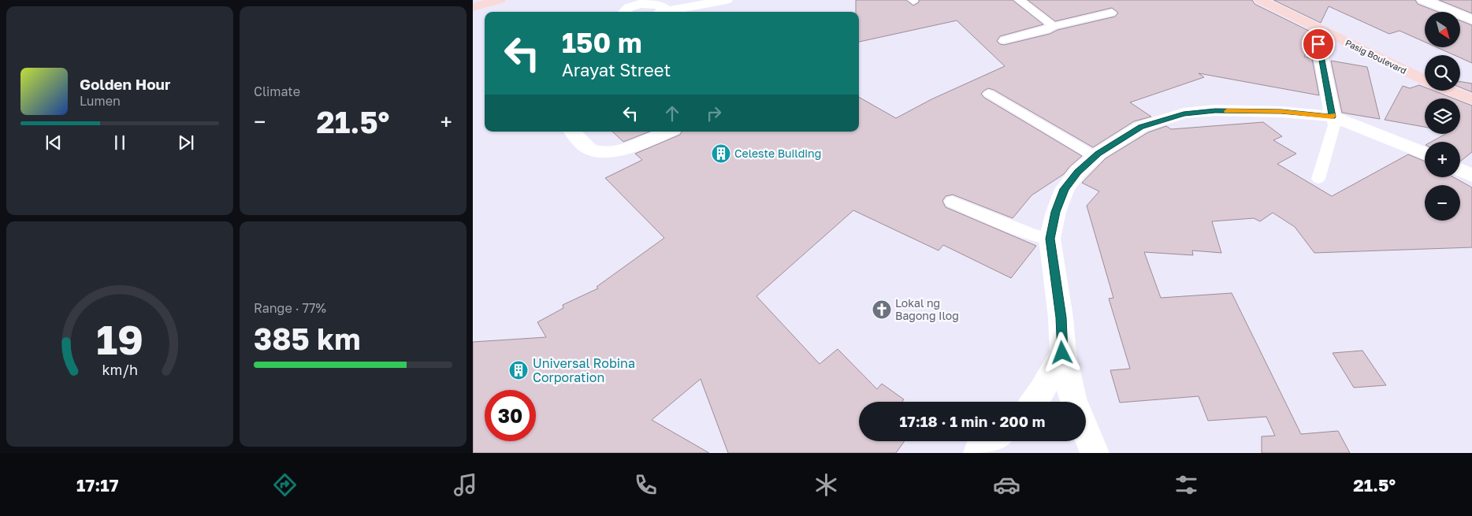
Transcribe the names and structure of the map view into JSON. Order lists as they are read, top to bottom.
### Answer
{
  "streets": {
    "main road": ["Pasig Boulevard"]
  },
  "places": {
    "building": ["Celeste Building", "Universal Robina Corporation"],
    "church": ["Lokal ng Bagong Ilog"]
  },
  "north": "bottom right",
  "page": {
    "tile": [
      "Climate",
      ["Range · 77%", "385 km"]
    ],
    "map_buttons": ["+", "−"],
    "turn": ["150 m", "Arayat Street"],
    "song": ["Golden Hour", "Lumen"],
    "heat": ["−", "21.5°", "+"],
    "limit": "30",
    "trip": "17:18 · 1 min · 200 m",
    "tabs": ["17:17", "21.5°"],
    "gauge": ["19", "km/h"]
  }
}
